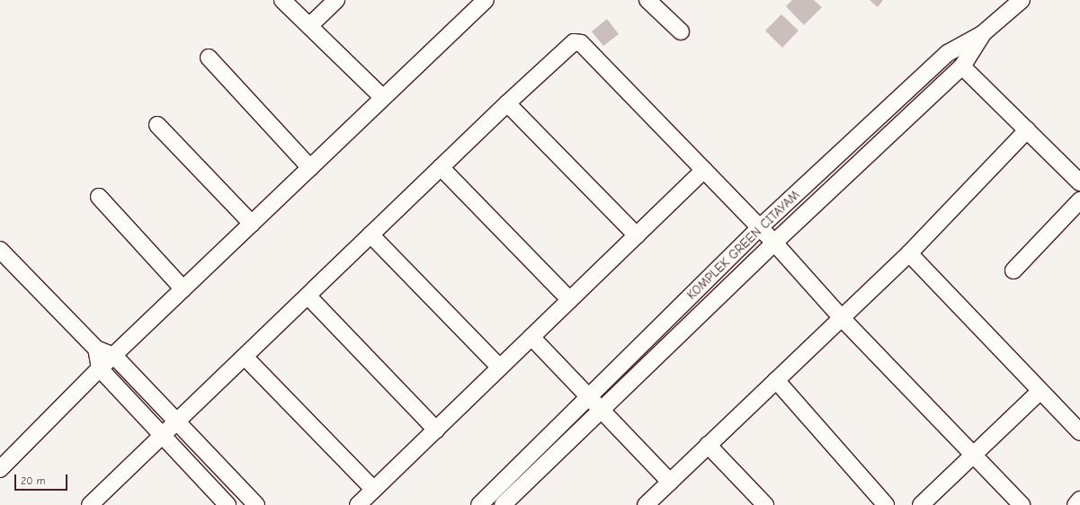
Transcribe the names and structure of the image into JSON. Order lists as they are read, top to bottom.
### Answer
{
  "streets": {
    "street": ["KOMPLEK GREEN CITAYAM"]
  },
  "scale_bar": "20 m"
}
